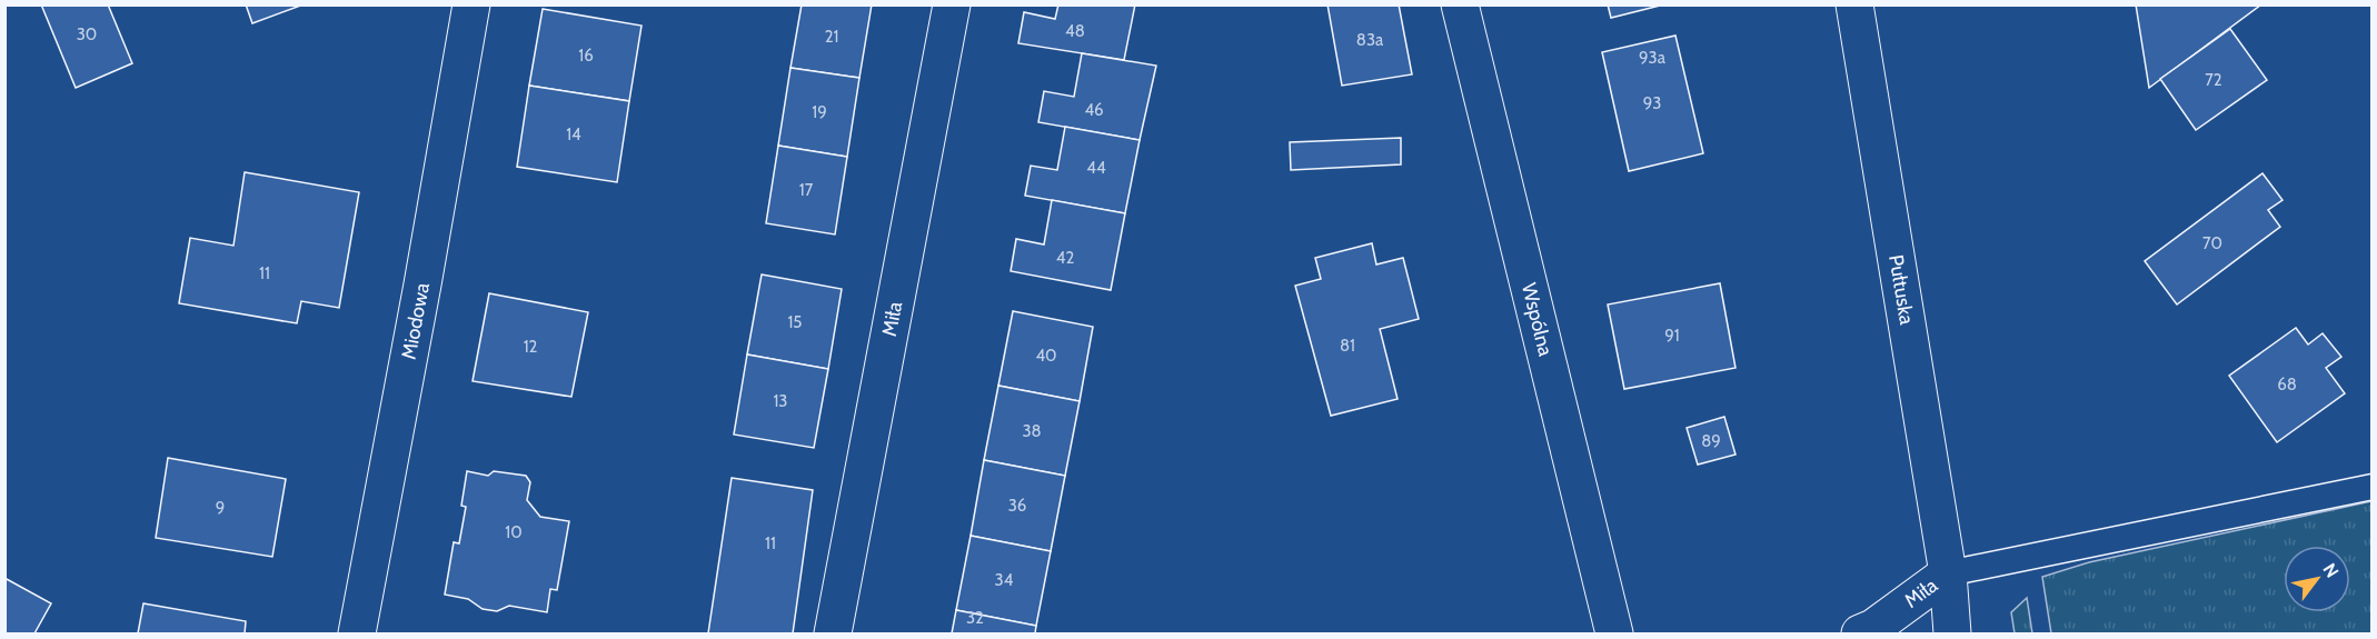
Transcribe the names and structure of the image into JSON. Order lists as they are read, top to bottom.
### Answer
{
  "streets": {
    "street": [
      "Pułtuska",
      "Wspólna",
      "Miodowa",
      "Miła"
    ]
  },
  "crossings": [
    ["Pułtuska", "Miła"]
  ],
  "house_numbers": [
    "48",
    "30",
    "21",
    "83a",
    "16",
    "93a",
    "72",
    "93",
    "46",
    "19",
    "14",
    "44",
    "17",
    "70",
    "42",
    "11",
    "15",
    "91",
    "81",
    "12",
    "40",
    "68",
    "13",
    "38",
    "89",
    "36",
    "9",
    "10",
    "11",
    "34",
    "32"
  ],
  "north": "top right"
}
